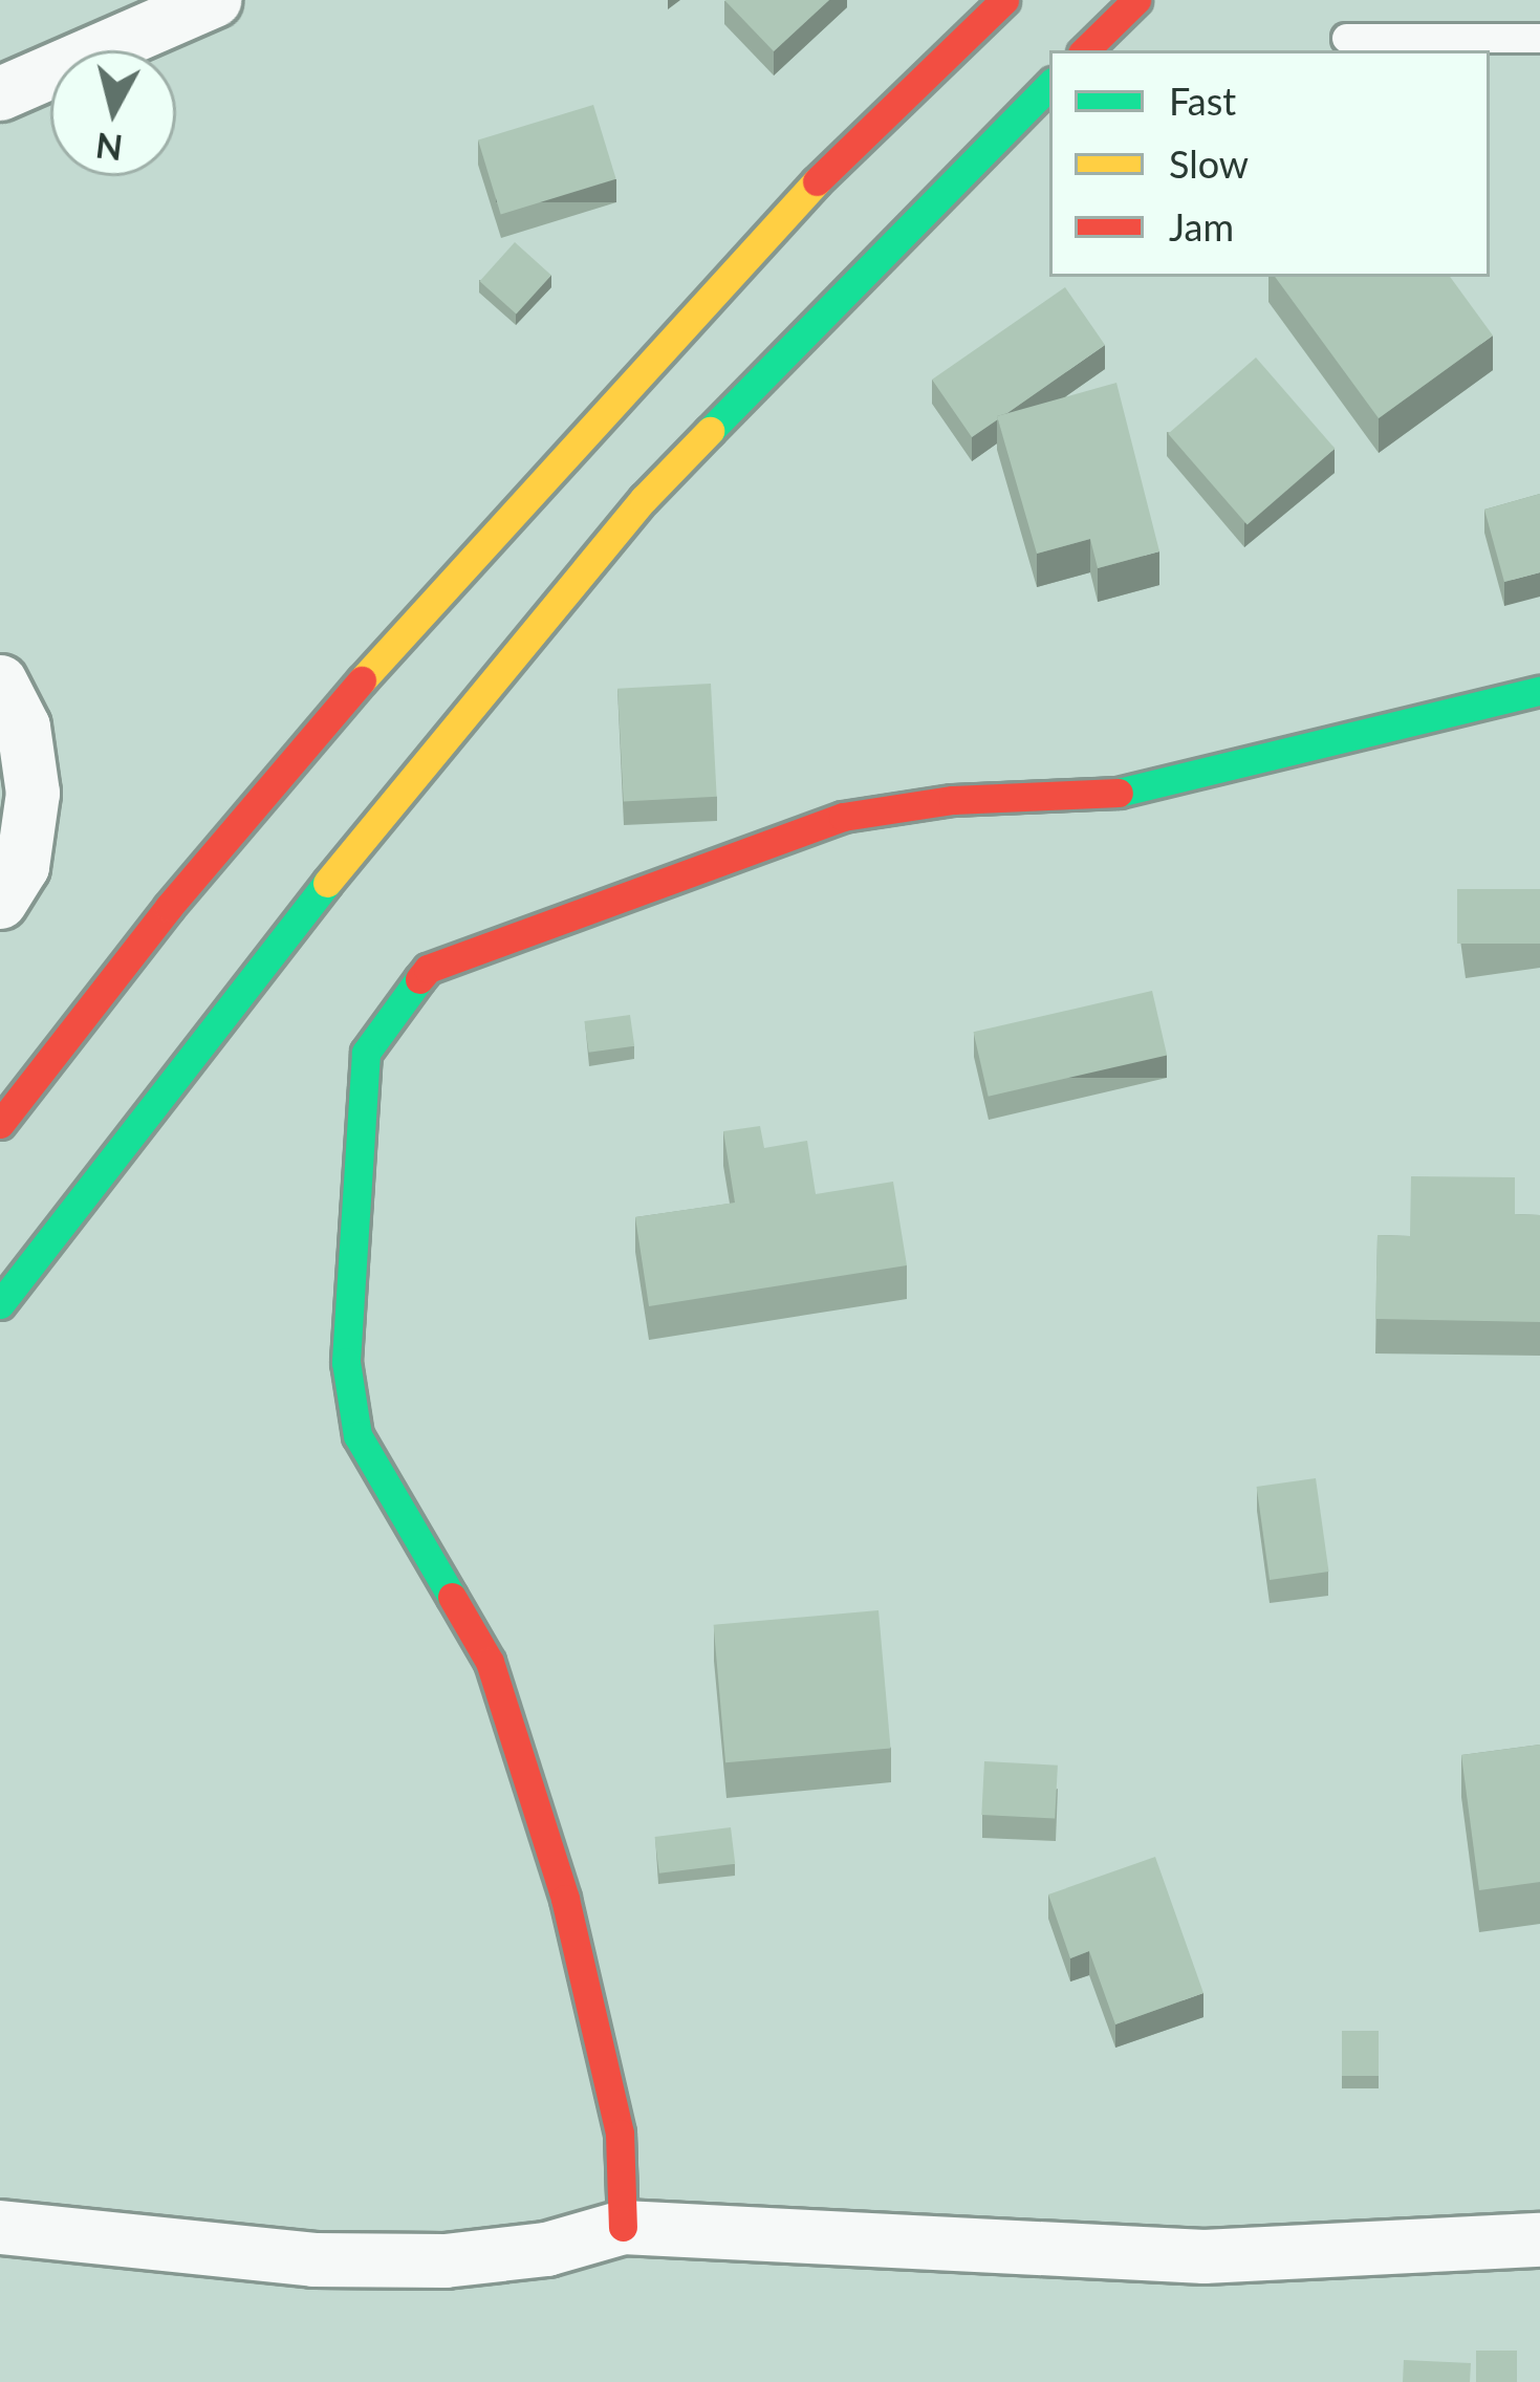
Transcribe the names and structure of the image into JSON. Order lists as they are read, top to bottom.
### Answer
{
  "legend": ["Fast", "Slow", "Jam"],
  "north": "bottom"
}
